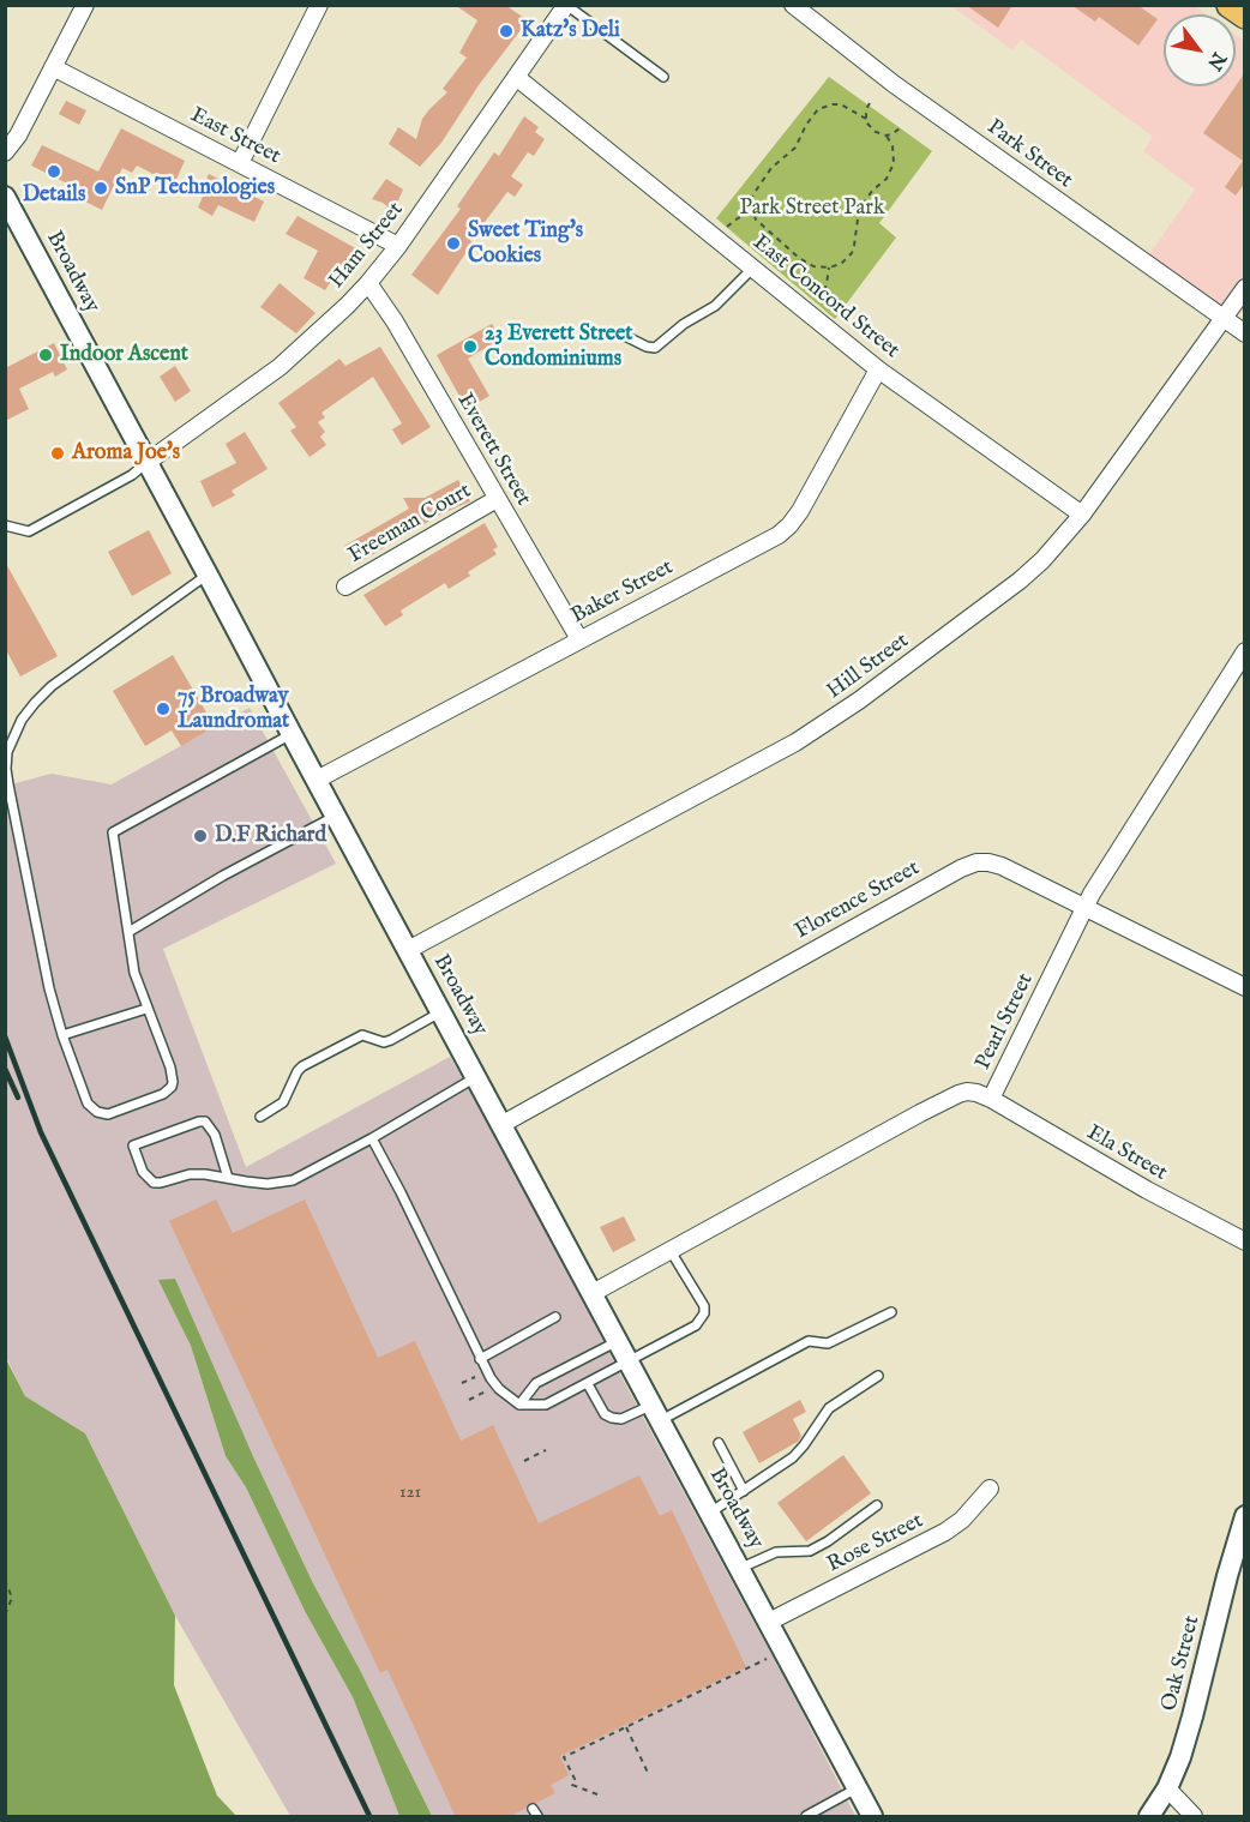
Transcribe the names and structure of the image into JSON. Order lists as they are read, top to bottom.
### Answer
{
  "streets": {
    "street": [
      "East Street",
      "Park Street",
      "Ham Street",
      "Broadway",
      "East Concord Street",
      "Everett Street",
      "Freeman Court",
      "Baker Street",
      "Hill Street",
      "Florence Street",
      "Pearl Street",
      "Ela Street",
      "Rose Street",
      "Oak Street"
    ]
  },
  "crossings": [
    ["East Street", "Ham Street"],
    ["Park Street", "Hill Street"],
    ["Ham Street", "Broadway"],
    ["Ham Street", "East Concord Street"],
    ["Ham Street", "Everett Street"],
    ["Broadway", "Baker Street"],
    ["Broadway", "Hill Street"],
    ["Broadway", "Florence Street"],
    ["Broadway", "Pearl Street"],
    ["Broadway", "Rose Street"],
    ["East Concord Street", "Baker Street"],
    ["East Concord Street", "Hill Street"],
    ["Everett Street", "Freeman Court"],
    ["Everett Street", "Baker Street"],
    ["Florence Street", "Pearl Street"],
    ["Pearl Street", "Ela Street"]
  ],
  "parks": ["Park Street Park"],
  "places": [
    "Katz's Deli",
    "Details",
    "SnP Technologies",
    "Sweet Ting's Cookies",
    "23 Everett Street Condominiums",
    "Indoor Ascent",
    "Aroma Joe's",
    "75 Broadway Laundromat",
    "D.F Richard"
  ],
  "house_numbers": ["121"],
  "north": "bottom right"
}
